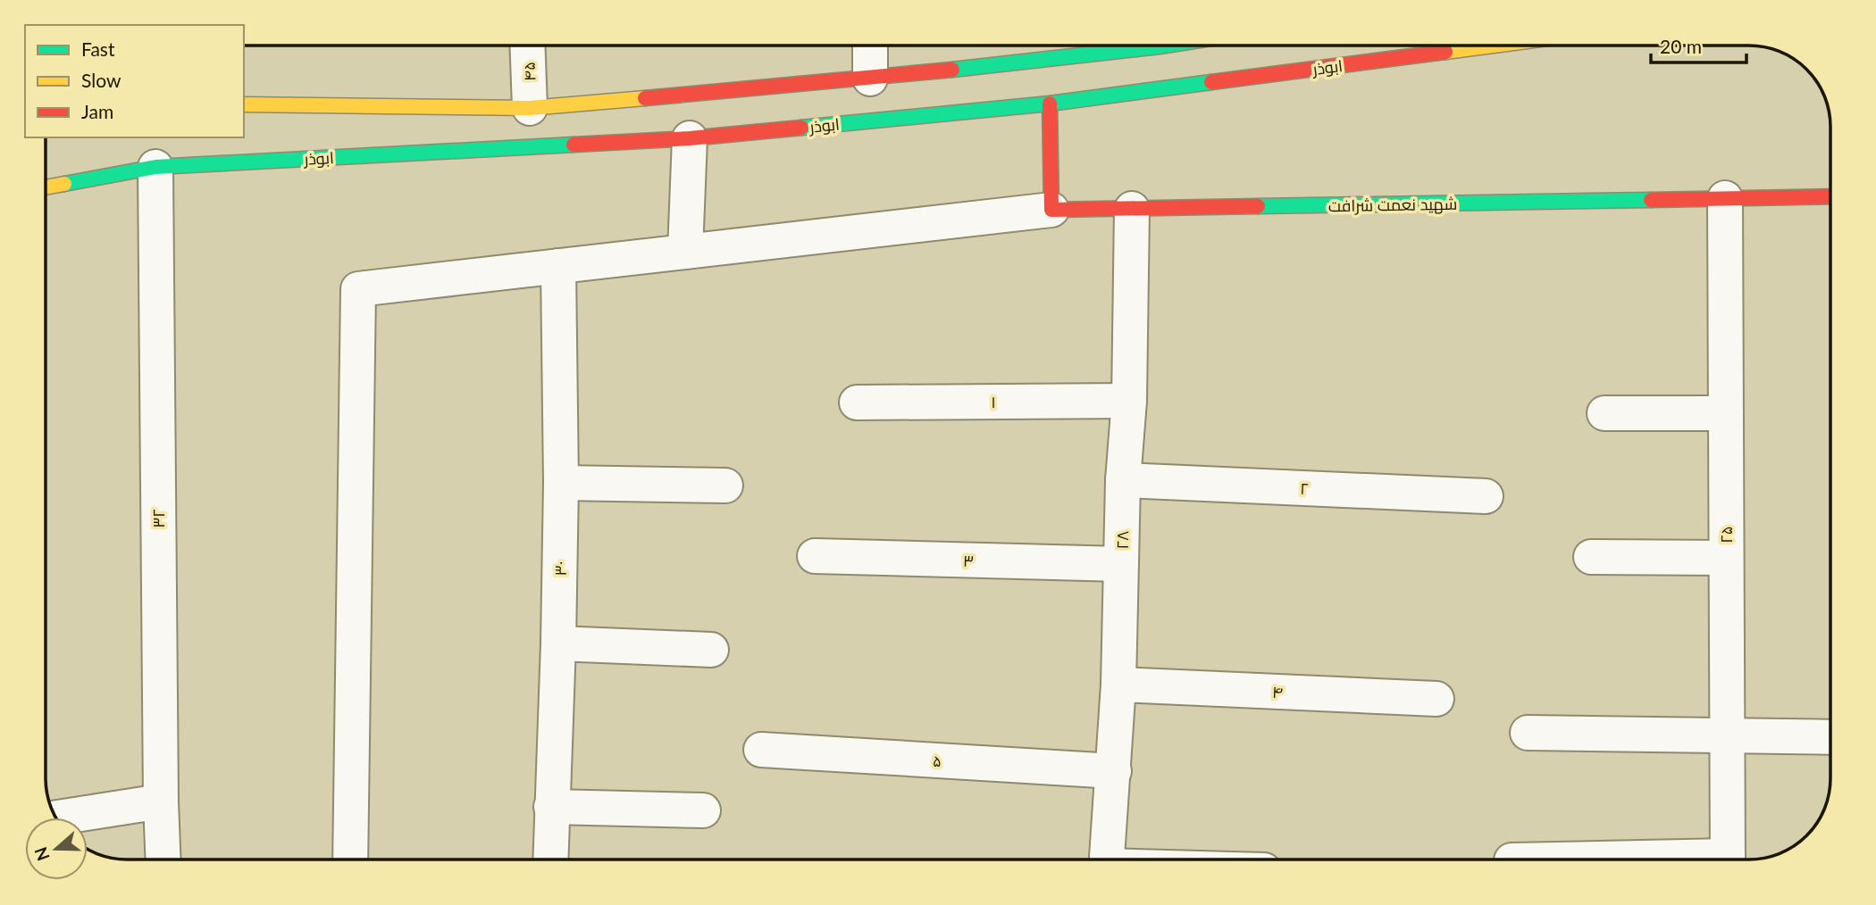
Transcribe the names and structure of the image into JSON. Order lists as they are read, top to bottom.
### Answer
{
  "streets": {
    "main road": ["ابوذر", "شهید نعمت شرافت"],
    "street": [
      "۴۵",
      "۱",
      "۲",
      "۳۲",
      "۲۵",
      "۲۸",
      "۳",
      "۳۰",
      "۴",
      "۵"
    ]
  },
  "crossings": [
    ["ابوذر", "۳۲"],
    ["شهید نعمت شرافت", "۲۵"],
    ["شهید نعمت شرافت", "۲۸"],
    ["۱", "۲۸"],
    ["۲", "۲۸"],
    ["۲۸", "۳"],
    ["۲۸", "۴"],
    ["۲۸", "۵"]
  ],
  "legend": ["Fast", "Slow", "Jam"],
  "scale_bar": "20 m",
  "north": "left"
}
